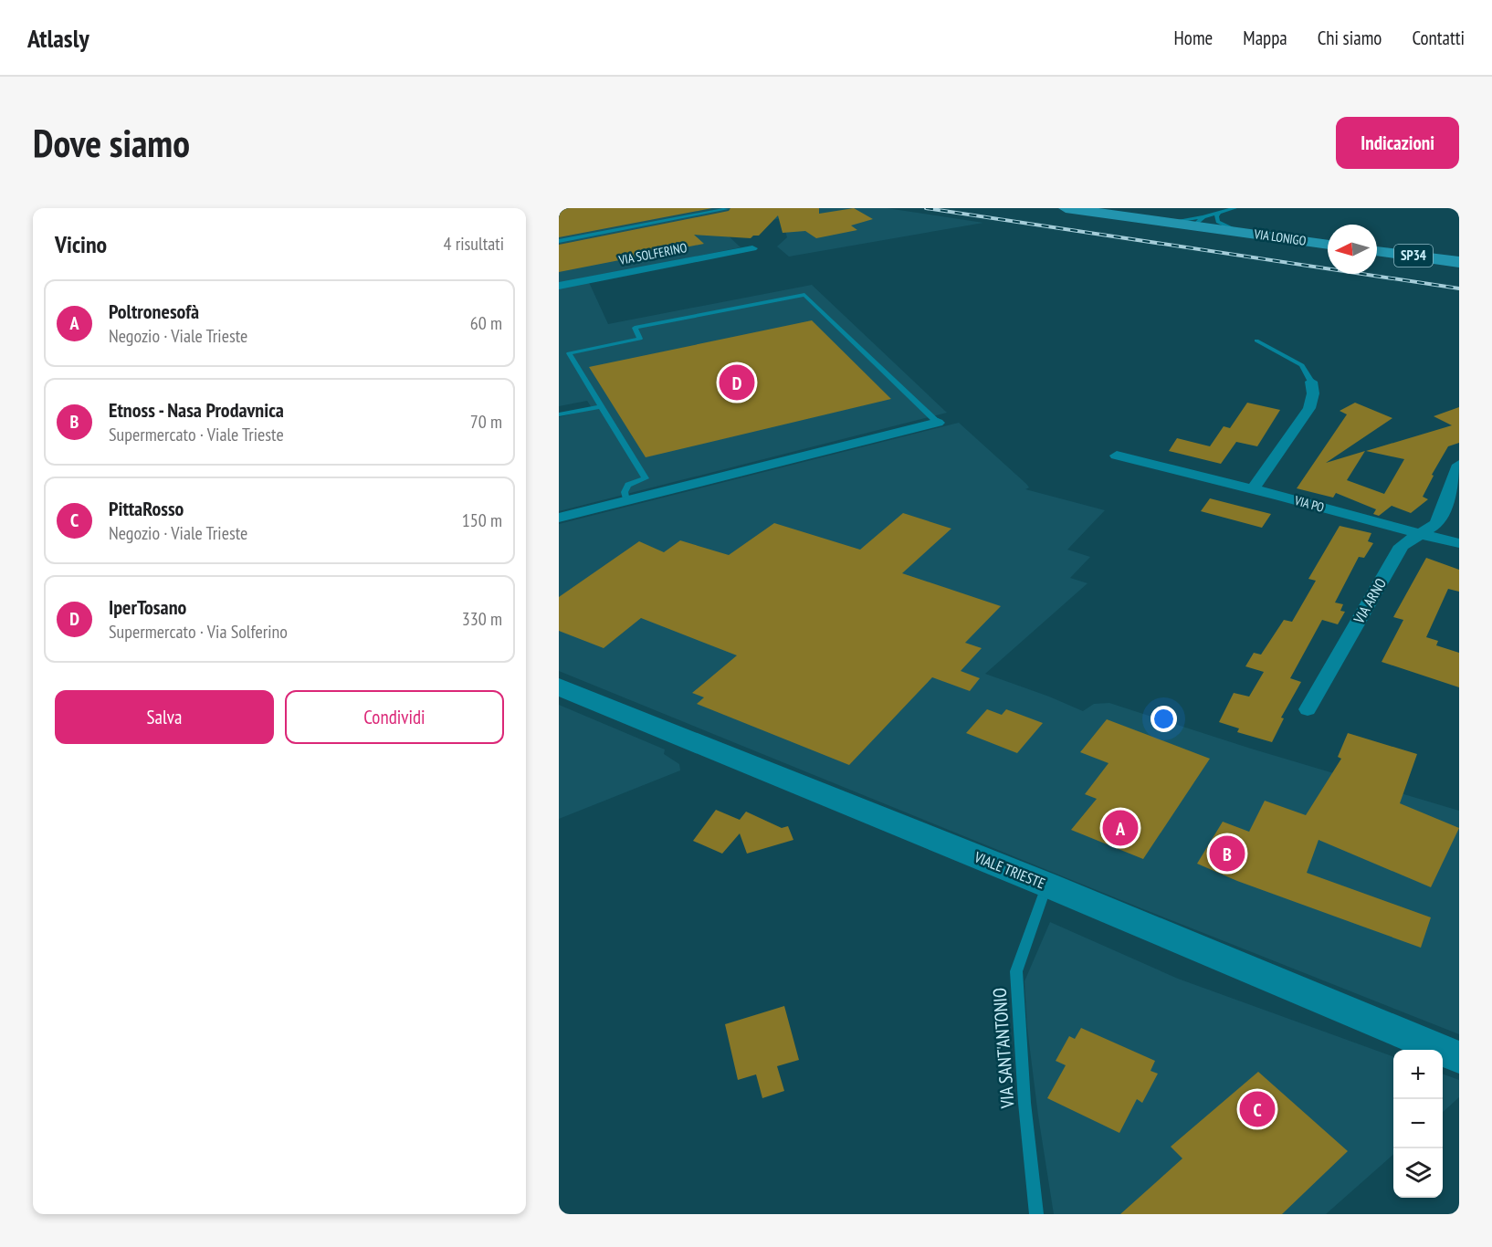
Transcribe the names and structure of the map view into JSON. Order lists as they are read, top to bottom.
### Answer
{
  "streets": {
    "main road": ["VIA LONIGO", "SP34", "VIALE TRIESTE"],
    "street": ["VIA SOLFERINO", "VIA PO", "VIA ARNO"],
    "lane": ["VIA SANT'ANTONIO"]
  },
  "crossings": [
    ["VIA PO", "VIA ARNO"],
    ["VIALE TRIESTE", "VIA SANT'ANTONIO"]
  ],
  "north": "left",
  "page": {
    "header": "Atlasly",
    "nav": [
      "Home",
      "Mappa",
      "Chi siamo",
      "Contatti"
    ],
    "buttons": [
      "Indicazioni",
      ["Salva", "Condividi"]
    ],
    "title": "Dove siamo",
    "heading": ["Vicino", "4 risultati"],
    "list": [
      {
        "mark": "A",
        "name": "Poltronesofà",
        "note": "Negozio · Viale Trieste",
        "value": "60 m"
      },
      {
        "mark": "B",
        "name": "Etnoss - Nasa Prodavnica",
        "note": "Supermercato · Viale Trieste",
        "value": "70 m"
      },
      {
        "mark": "C",
        "name": "PittaRosso",
        "note": "Negozio · Viale Trieste",
        "value": "150 m"
      },
      {
        "mark": "D",
        "name": "IperTosano",
        "note": "Supermercato · Via Solferino",
        "value": "330 m"
      }
    ],
    "pins": [
      "D",
      "A",
      "B",
      "C"
    ],
    "map_buttons": ["+", "−"]
  }
}
